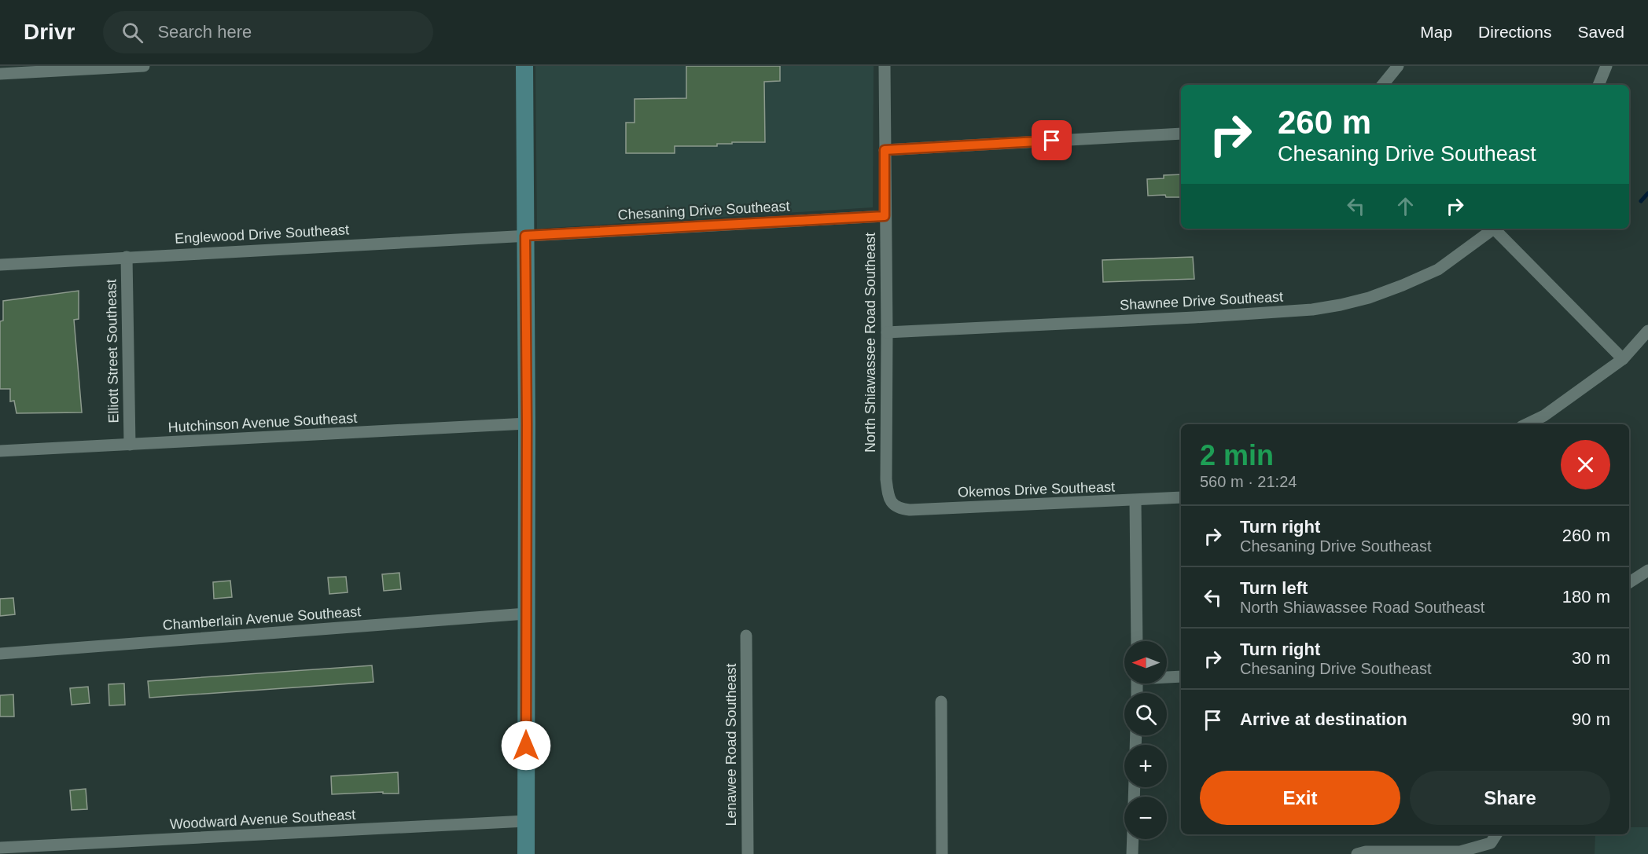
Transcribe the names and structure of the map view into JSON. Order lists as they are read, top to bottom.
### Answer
{
  "streets": {
    "street": [
      "Chesaning Drive Southeast",
      "Englewood Drive Southeast",
      "Shawnee Drive Southeast",
      "North Shiawassee Road Southeast",
      "Elliott Street Southeast",
      "Hutchinson Avenue Southeast",
      "Okemos Drive Southeast",
      "Chamberlain Avenue Southeast",
      "Lenawee Road Southeast",
      "Woodward Avenue Southeast"
    ]
  },
  "crossings": [
    ["Chesaning Drive Southeast", "Englewood Drive Southeast"],
    ["Chesaning Drive Southeast", "North Shiawassee Road Southeast"],
    ["Englewood Drive Southeast", "Elliott Street Southeast"],
    ["Shawnee Drive Southeast", "North Shiawassee Road Southeast"],
    ["North Shiawassee Road Southeast", "Okemos Drive Southeast"],
    ["Elliott Street Southeast", "Hutchinson Avenue Southeast"]
  ],
  "north": "left",
  "page": {
    "header": "Drivr",
    "search": "Search here",
    "nav": ["Map", "Directions", "Saved"],
    "turn": ["260 m", "Chesaning Drive Southeast"],
    "heading": ["2 min", "560 m · 21:24"],
    "list": [
      {
        "name": "Turn right",
        "note": "Chesaning Drive Southeast",
        "value": "260 m"
      },
      {
        "name": "Turn left",
        "note": "North Shiawassee Road Southeast",
        "value": "180 m"
      },
      {
        "name": "Turn right",
        "note": "Chesaning Drive Southeast",
        "value": "30 m"
      },
      {
        "name": "Arrive at destination",
        "value": "90 m"
      }
    ],
    "map_buttons": ["+", "−"],
    "buttons": ["Exit", "Share"]
  }
}
